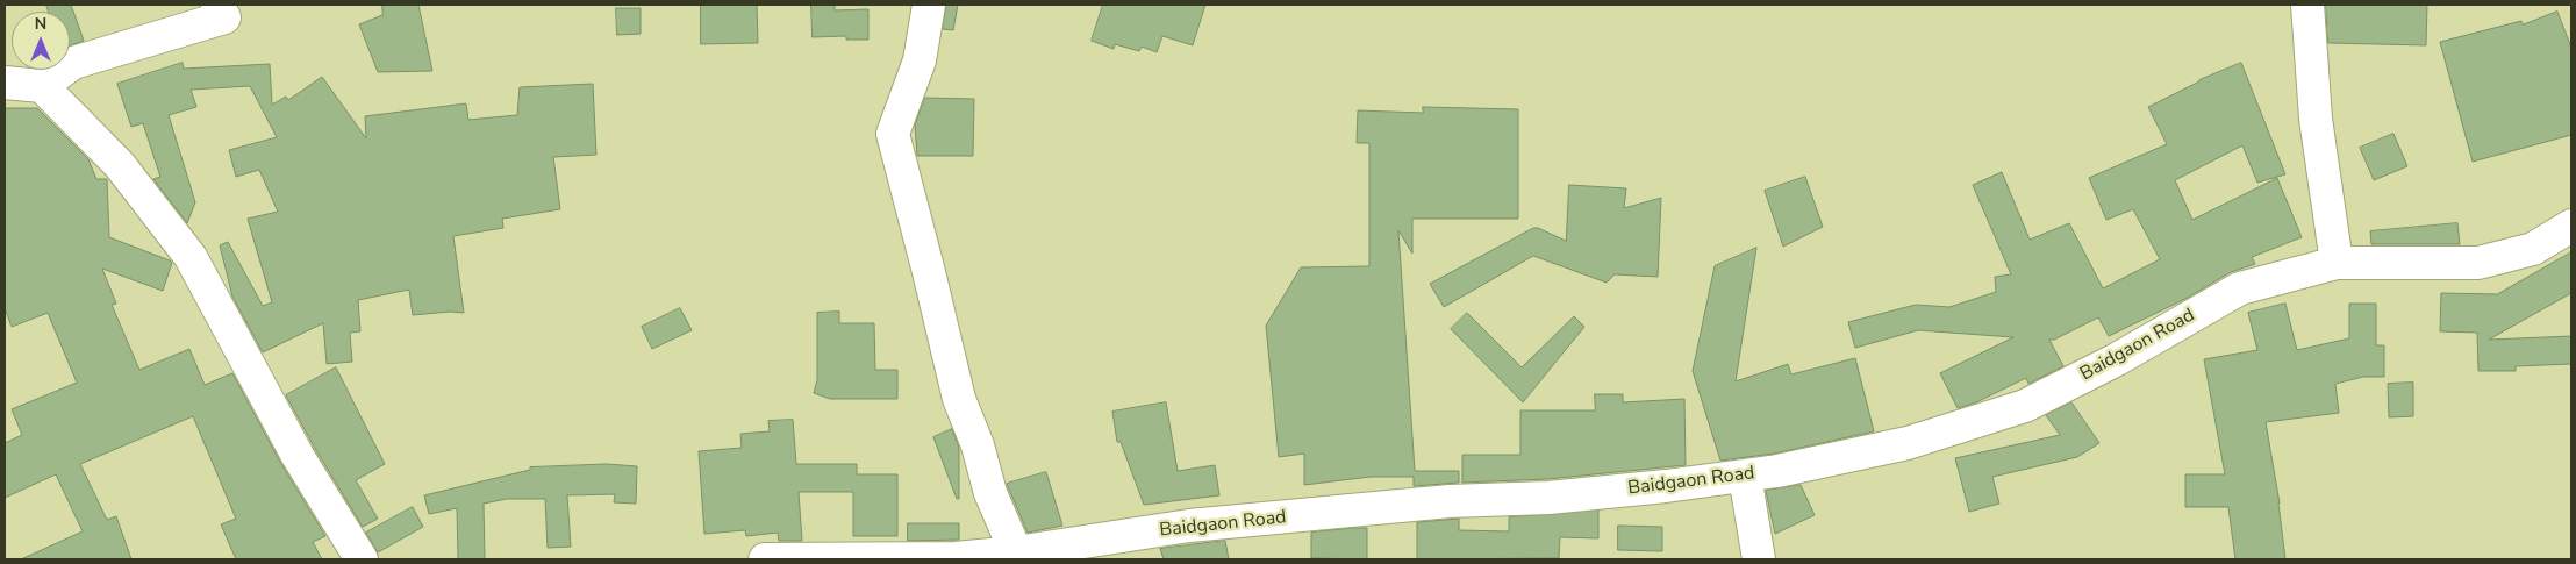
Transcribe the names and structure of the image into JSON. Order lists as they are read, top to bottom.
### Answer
{
  "streets": {
    "street": ["Baidgaon Road"]
  },
  "north": "top"
}
